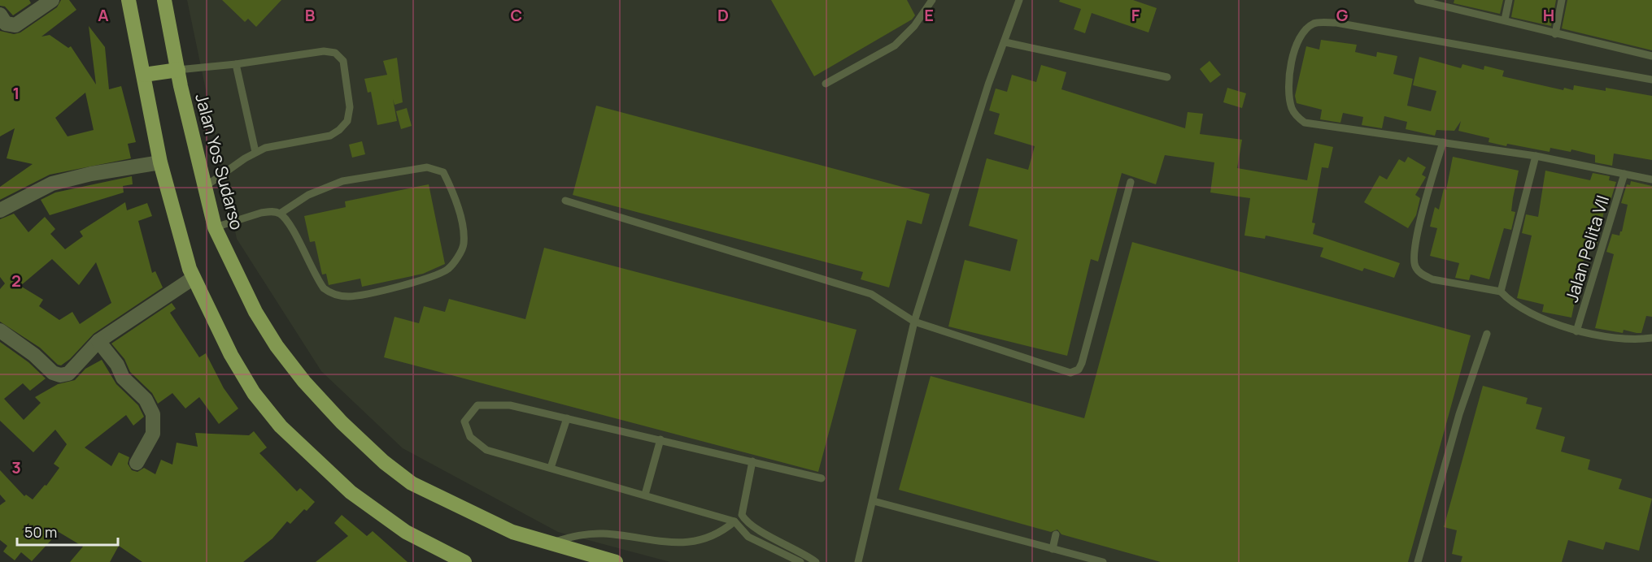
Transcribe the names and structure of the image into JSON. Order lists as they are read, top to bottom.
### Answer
{
  "streets": {
    "main road": ["Jalan Yos Sudarso"],
    "lane": ["Jalan Pelita VII"]
  },
  "scale_bar": "50 m",
  "grid": {
    "columns": [
      "A",
      "B",
      "C",
      "D",
      "E",
      "F",
      "G",
      "H"
    ],
    "rows": ["1", "2", "3"]
  }
}
